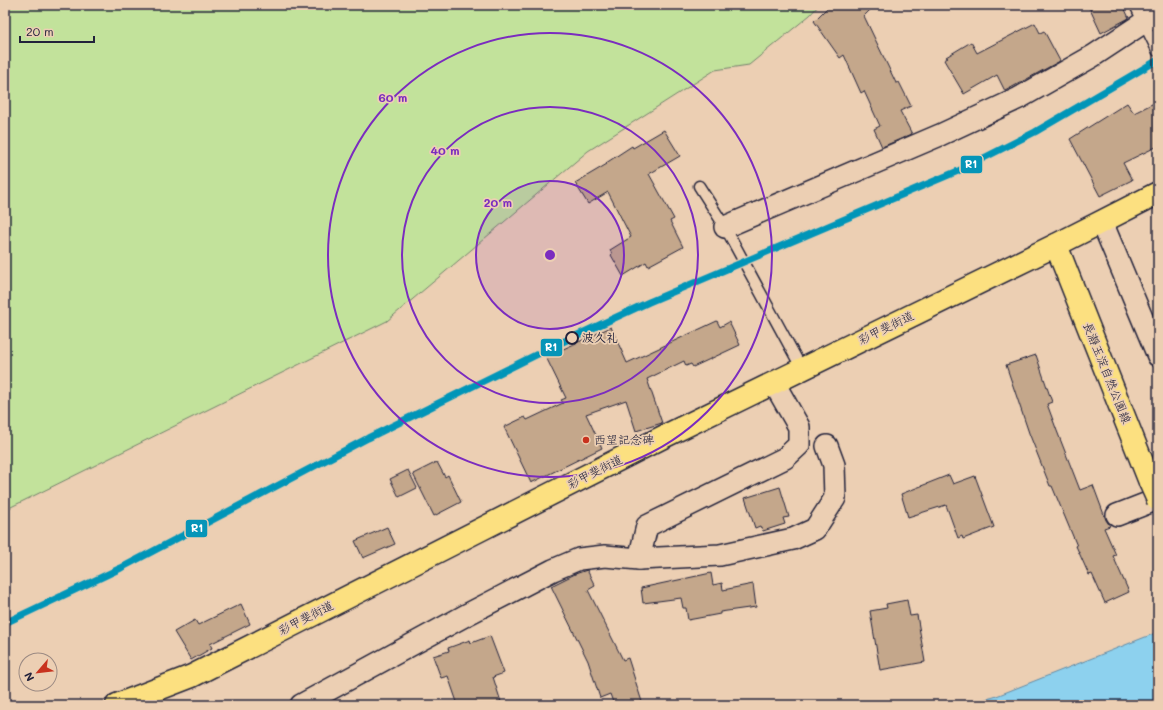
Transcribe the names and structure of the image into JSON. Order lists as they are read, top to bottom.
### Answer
{
  "streets": {
    "main road": ["彩甲斐街道", "長瀞玉淀自然公園線"]
  },
  "crossings": [
    ["彩甲斐街道", "長瀞玉淀自然公園線"]
  ],
  "places": ["波久礼", "西望記念碑"],
  "lines": ["transit line R1"],
  "scale_bar": "20 m",
  "north": "bottom left",
  "rings": ["60 m", "40 m", "20 m"]
}
